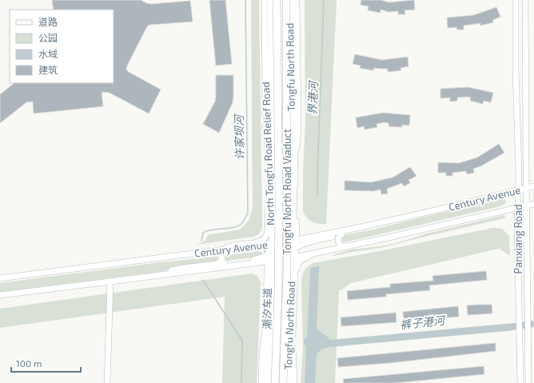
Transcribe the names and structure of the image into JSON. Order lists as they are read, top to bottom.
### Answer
{
  "streets": {
    "highway": ["Tongfu North Road Viaduct"],
    "main road": [
      "Tongfu North Road",
      "North Tongfu Road Relief Road",
      "Century Avenue",
      "Panxiang Road"
    ],
    "lane": ["潮汐车道"]
  },
  "crossings": [
    ["Tongfu North Road", "North Tongfu Road Relief Road"],
    ["Tongfu North Road", "Tongfu North Road Viaduct"],
    ["Tongfu North Road", "Century Avenue"],
    ["Tongfu North Road", "潮汐车道"],
    ["North Tongfu Road Relief Road", "Century Avenue"],
    ["Tongfu North Road Viaduct", "潮汐车道"],
    ["Century Avenue", "Panxiang Road"],
    ["Century Avenue", "潮汐车道"]
  ],
  "water": ["界港河", "许家坝河", "裤子港河"],
  "legend": [
    "道路",
    "公园",
    "水域",
    "建筑"
  ],
  "scale_bar": "100 m"
}
